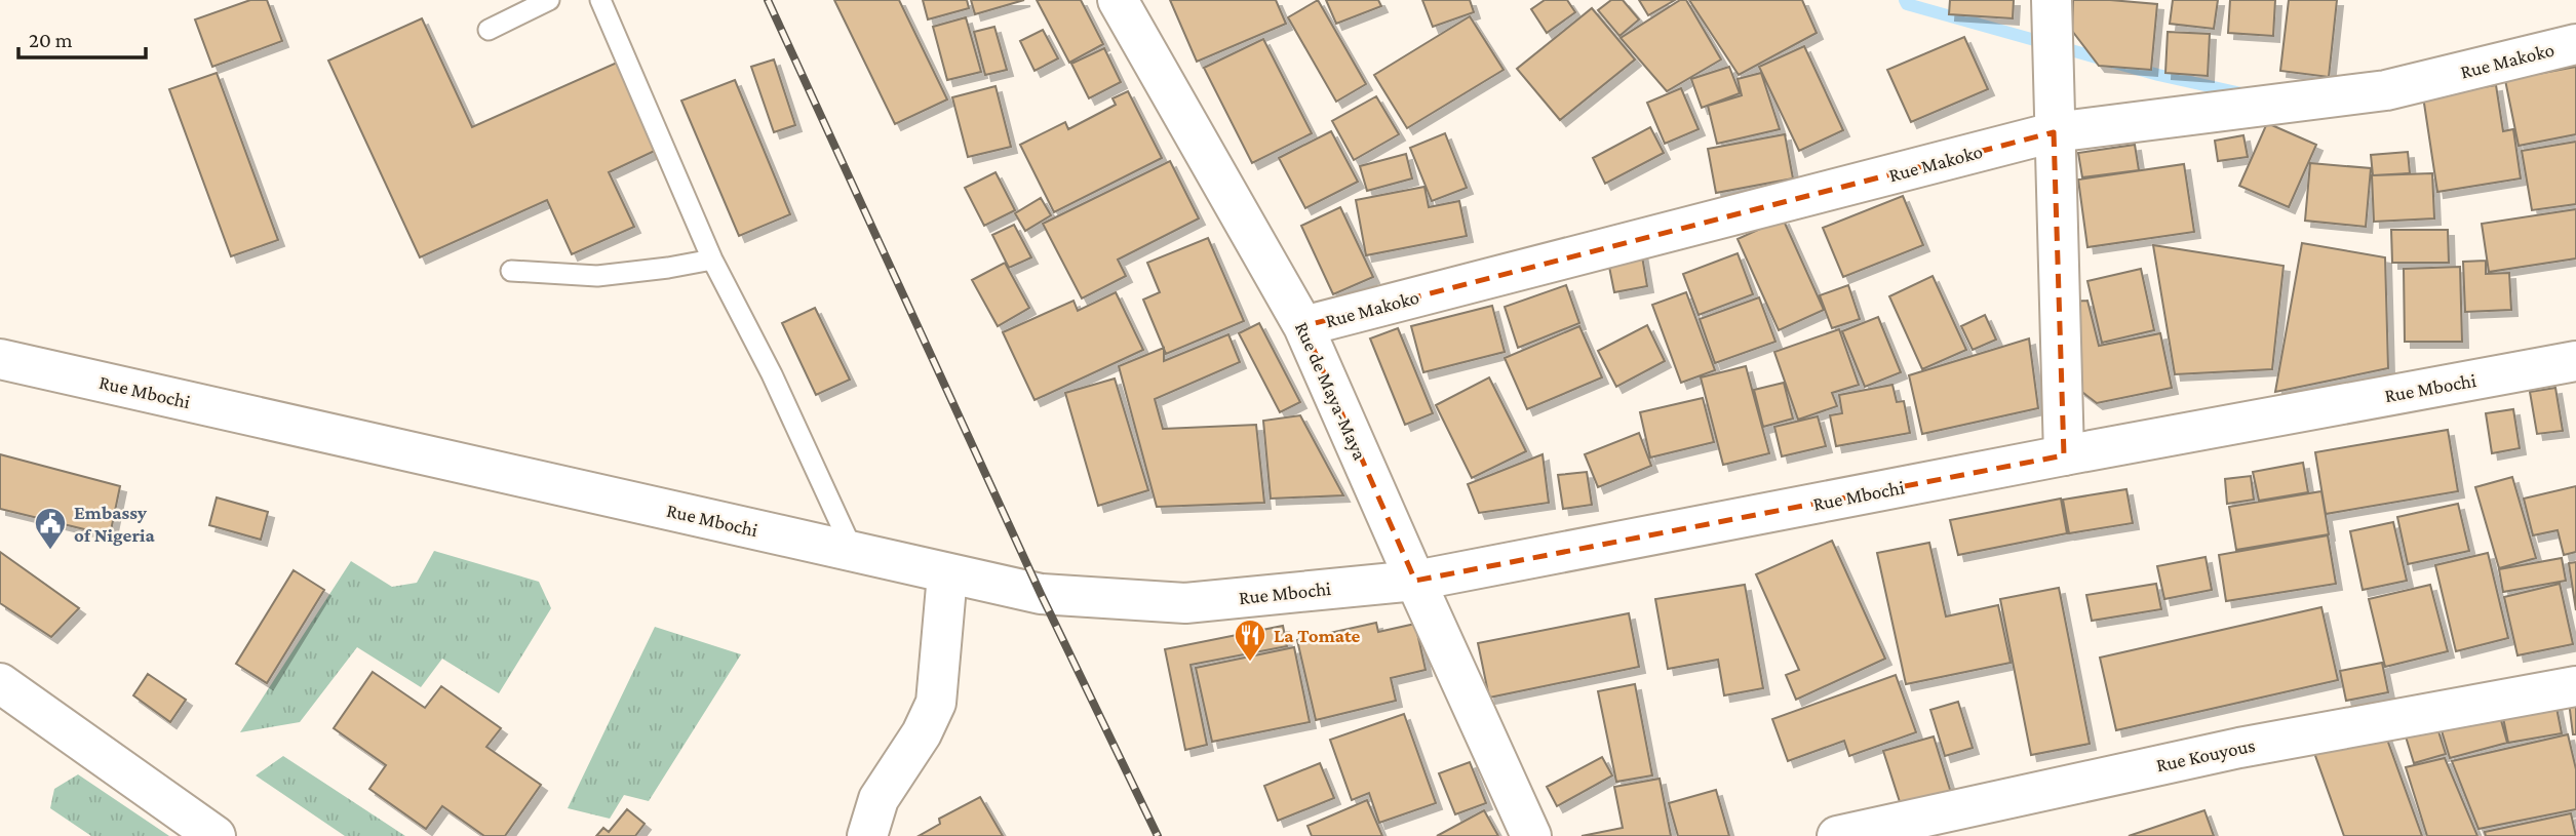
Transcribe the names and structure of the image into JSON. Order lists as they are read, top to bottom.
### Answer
{
  "streets": {
    "street": [
      "Rue Makoko",
      "Rue Mbochi",
      "Rue de Maya-Maya",
      "Rue Kouyous"
    ]
  },
  "crossings": [
    ["Rue Makoko", "Rue de Maya-Maya"],
    ["Rue Mbochi", "Rue de Maya-Maya"]
  ],
  "places": {
    "public building": ["Embassy of Nigeria"],
    "restaurant": ["La Tomate"]
  },
  "scale_bar": "20 m"
}
